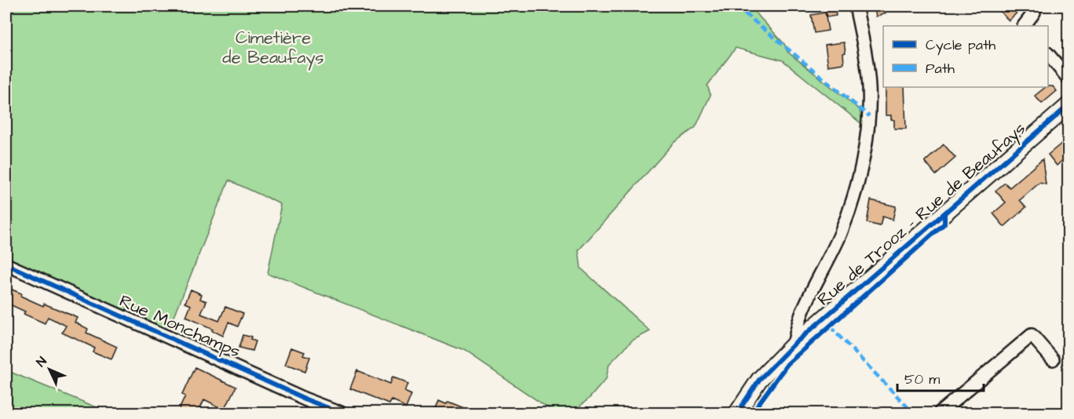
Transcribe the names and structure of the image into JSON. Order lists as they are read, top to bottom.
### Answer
{
  "streets": {
    "street": ["Rue de Trooz - Rue de Beaufays", "Rue Monchamps"]
  },
  "parks": ["Cimetière de Beaufays"],
  "legend": ["Cycle path", "Path"],
  "scale_bar": "50 m",
  "north": "top left"
}
